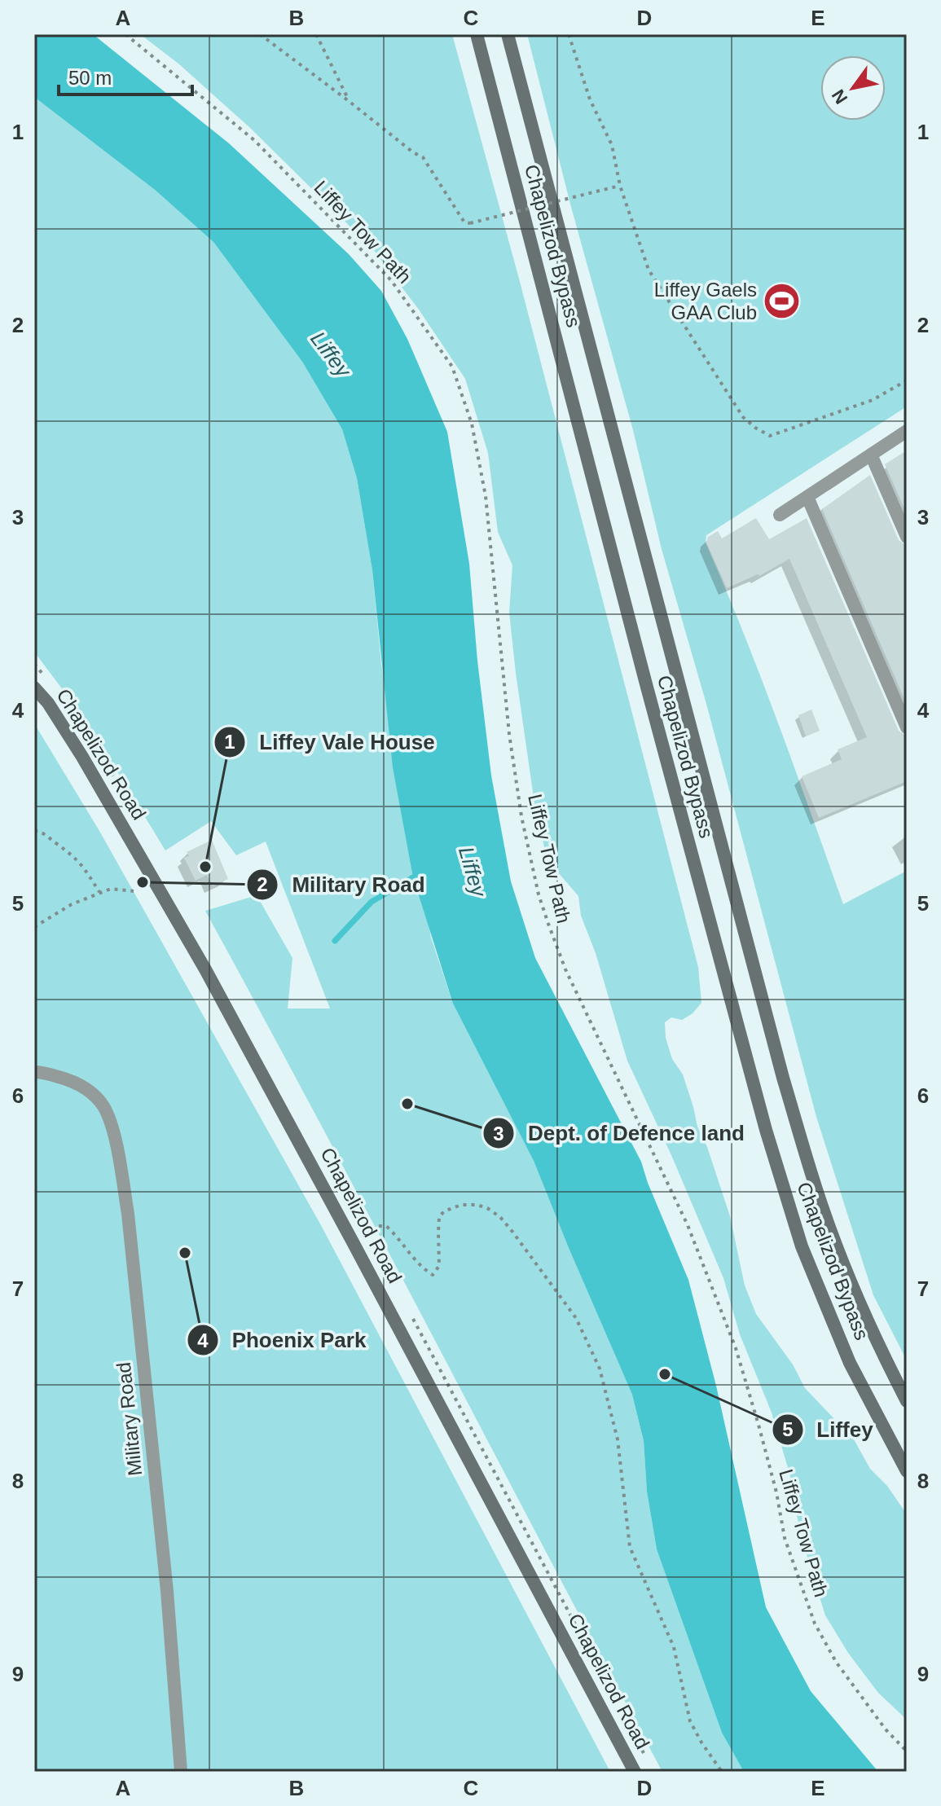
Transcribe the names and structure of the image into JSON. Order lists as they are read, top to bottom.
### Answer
{
  "streets": {
    "main road": ["Chapelizod Bypass", "Chapelizod Road"],
    "street": ["Military Road"],
    "path": ["Liffey Tow Path"]
  },
  "water": ["Liffey"],
  "places": {
    "sports": ["Liffey Gaels GAA Club"],
    "other": [
      "Liffey Vale House",
      "Military Road",
      "Dept. of Defence land",
      "Phoenix Park",
      "Liffey"
    ]
  },
  "scale_bar": "50 m",
  "north": "bottom left",
  "grid": {
    "columns": [
      "A",
      "B",
      "C",
      "D",
      "E"
    ],
    "rows": [
      "1",
      "2",
      "3",
      "4",
      "5",
      "6",
      "7",
      "8",
      "9"
    ]
  }
}
